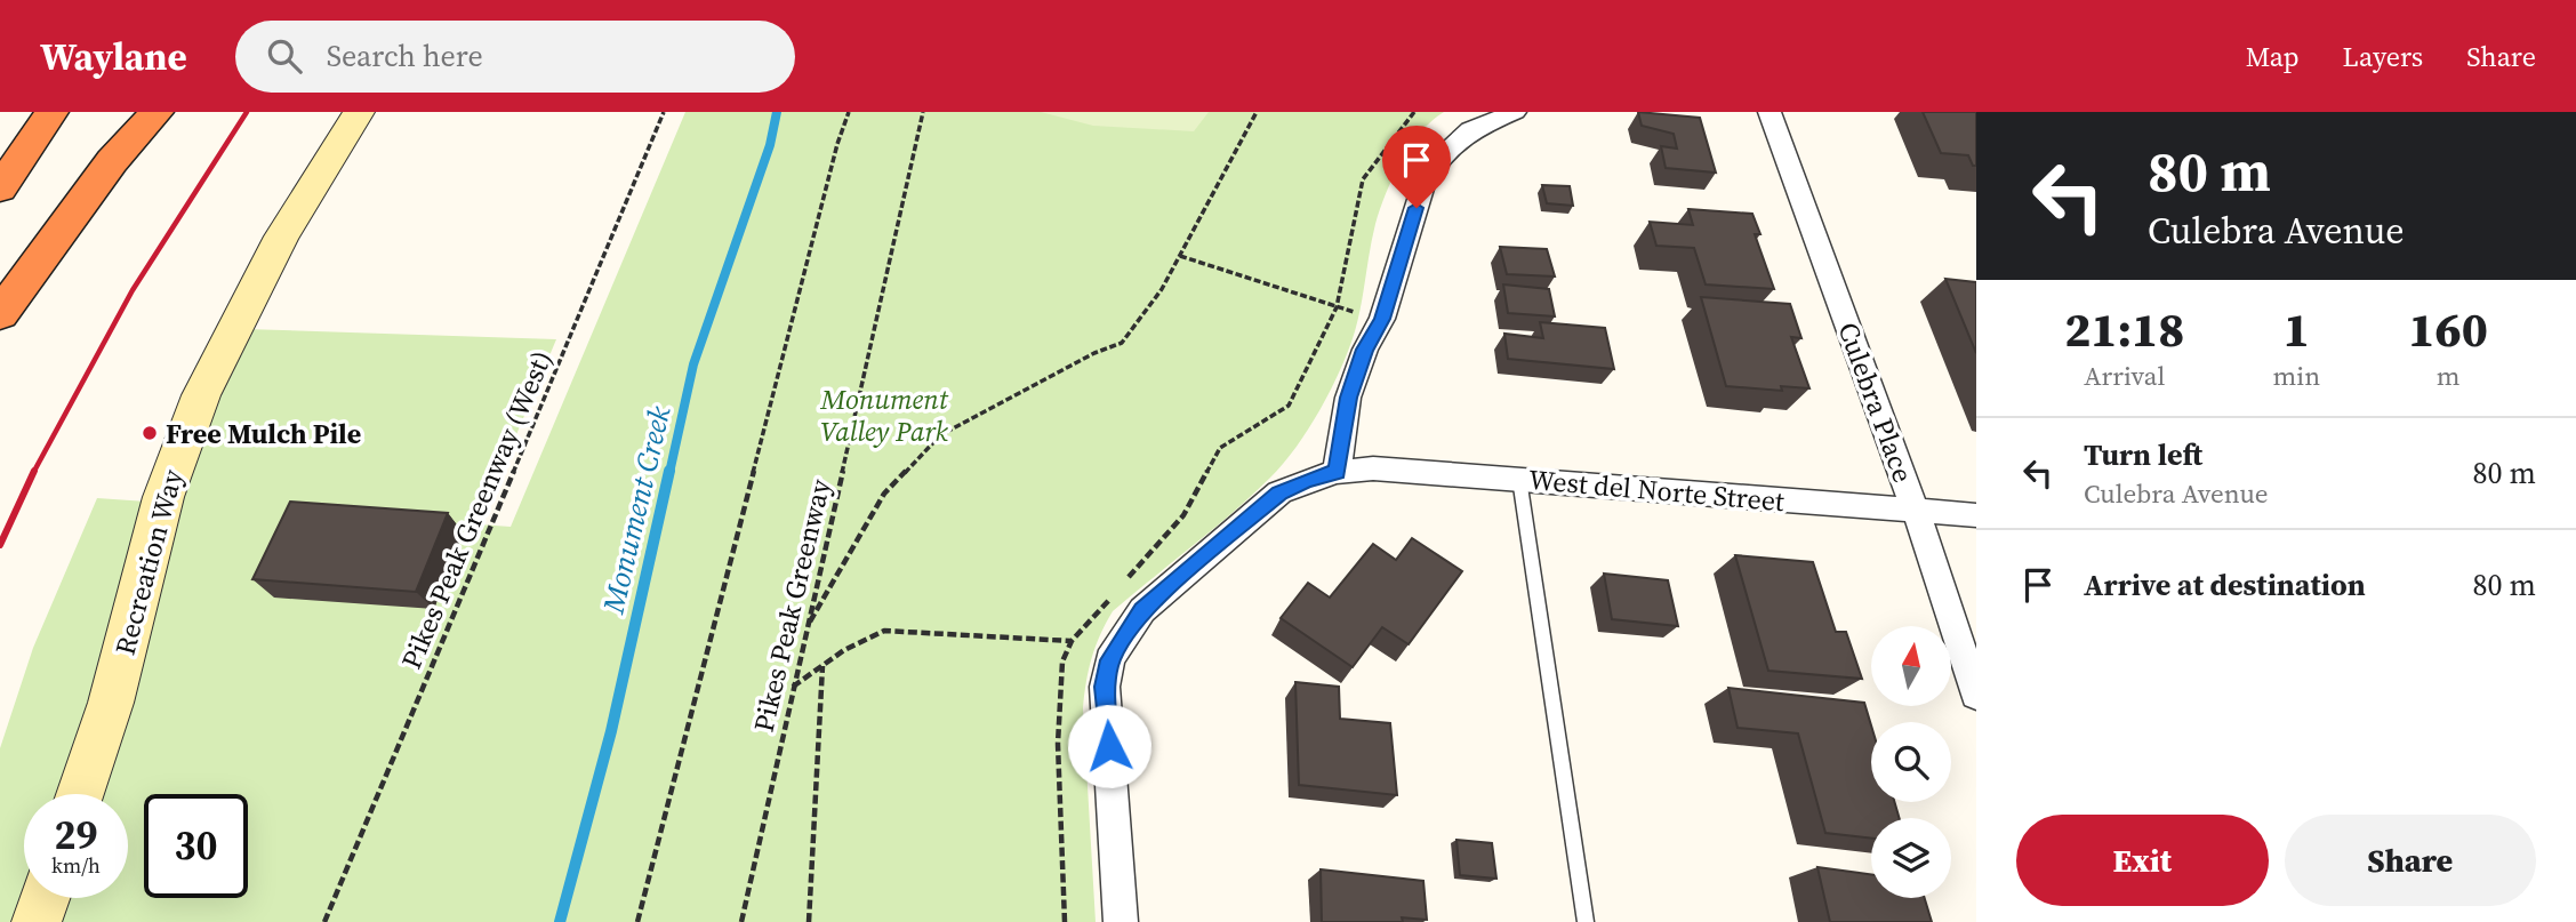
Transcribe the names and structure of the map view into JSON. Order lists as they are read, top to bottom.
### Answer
{
  "streets": {
    "street": ["Culebra Place", "West del Norte Street", "Recreation Way"],
    "path": ["Pikes Peak Greenway (West)", "Pikes Peak Greenway"]
  },
  "crossings": [
    ["Culebra Place", "West del Norte Street"]
  ],
  "water": ["Monument Creek"],
  "parks": ["Monument Valley Park"],
  "places": ["Free Mulch Pile"],
  "north": "top",
  "page": {
    "header": "Waylane",
    "search": "Search here",
    "nav": ["Map", "Layers", "Share"],
    "turn": ["80 m", "Culebra Avenue"],
    "eta": [
      "21:18",
      "Arrival",
      "1",
      "min",
      "160",
      "m"
    ],
    "list": [
      {
        "name": "Turn left",
        "note": "Culebra Avenue",
        "value": "80 m"
      },
      {
        "name": "Arrive at destination",
        "value": "80 m"
      }
    ],
    "speed": "29 km/h",
    "limit": "30",
    "buttons": ["Exit", "Share"]
  }
}
